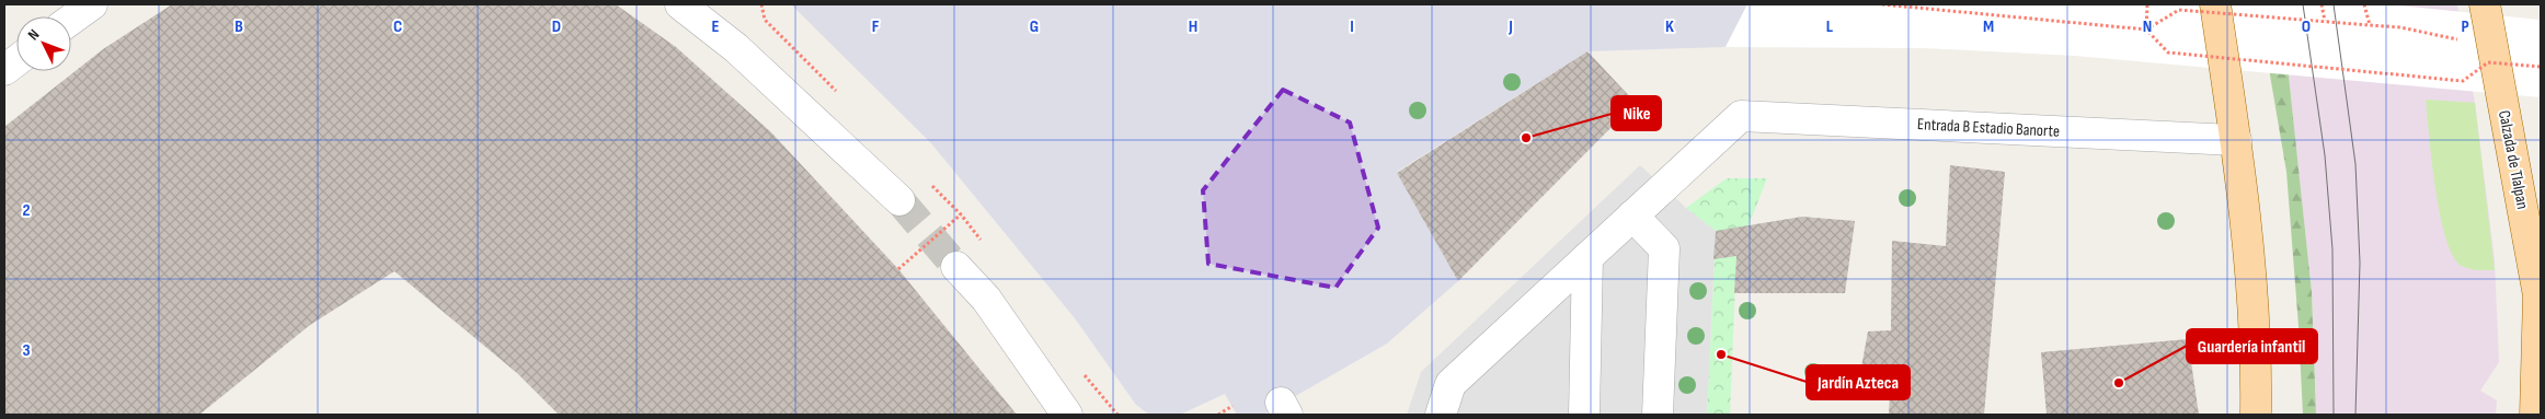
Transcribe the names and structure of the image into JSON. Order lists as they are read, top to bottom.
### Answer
{
  "streets": {
    "main road": ["Calzada de Tlalpan"],
    "lane": ["Entrada B Estadio Banorte"]
  },
  "places": ["Nike", "Jardín Azteca", "Guardería infantil"],
  "north": "top left",
  "grid": {
    "columns": [
      "B",
      "C",
      "D",
      "E",
      "F",
      "G",
      "H",
      "I",
      "J",
      "K",
      "L",
      "M",
      "N",
      "O",
      "P"
    ],
    "rows": ["2", "3"]
  }
}
